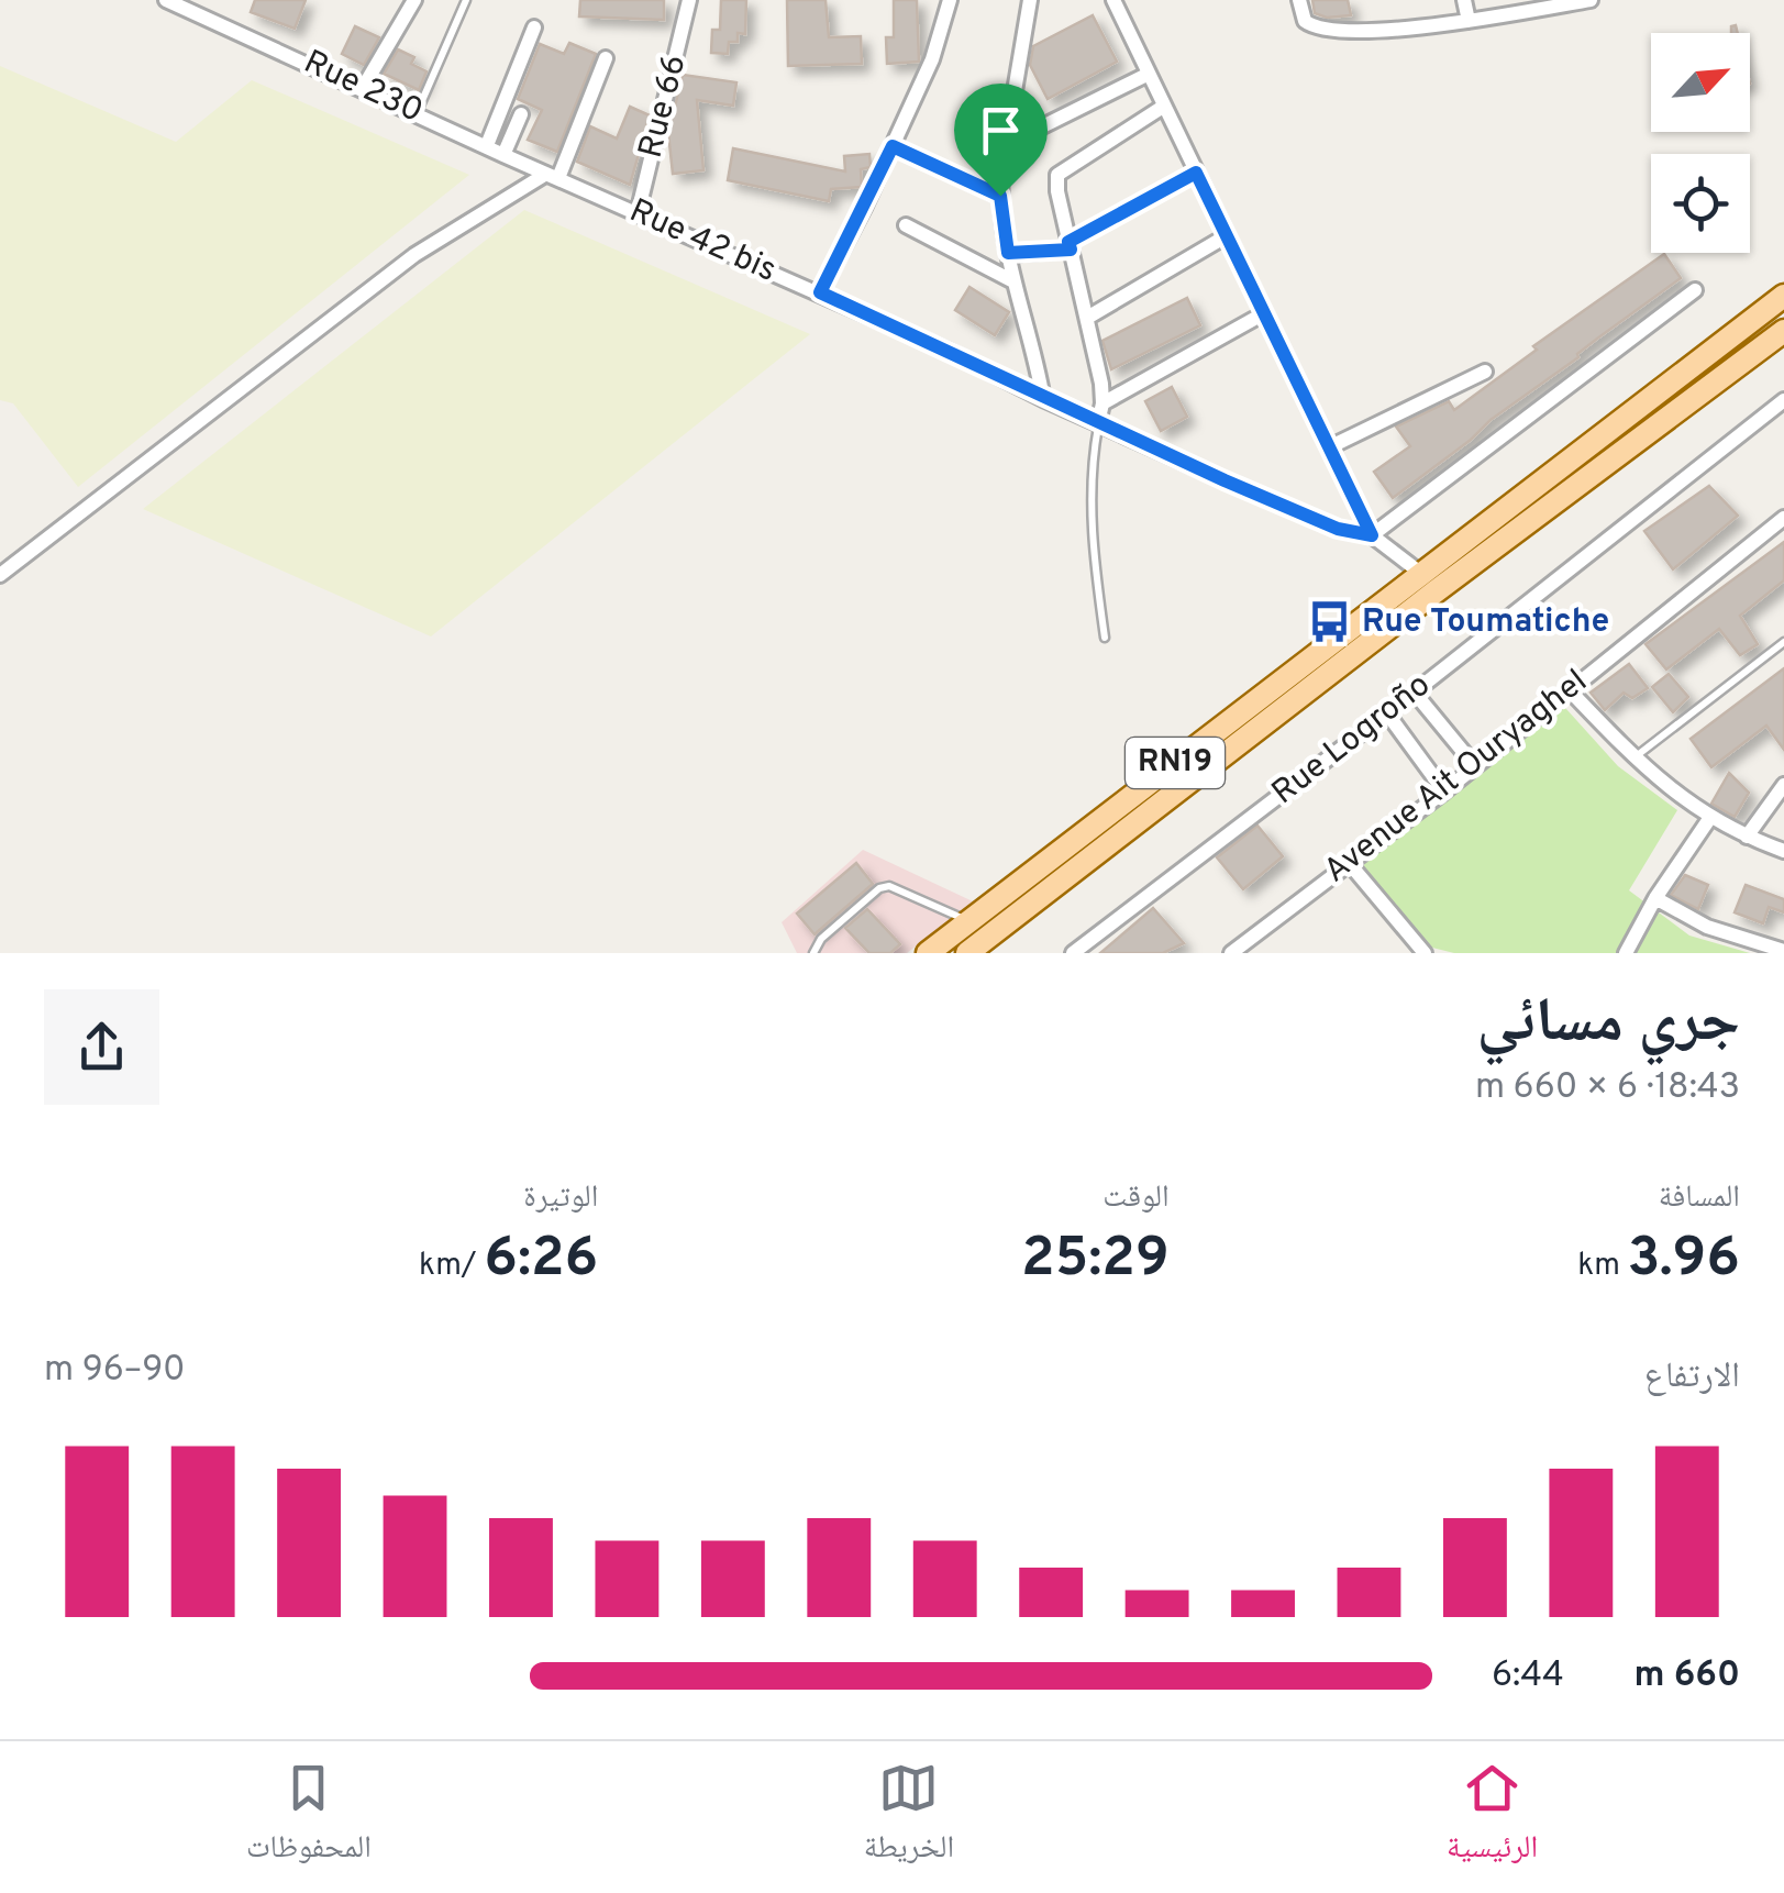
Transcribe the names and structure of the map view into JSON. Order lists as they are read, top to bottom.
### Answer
{
  "streets": {
    "main road": ["RN19"],
    "street": [
      "Rue 230",
      "Rue 66",
      "Rue 42 bis",
      "Rue Logroño",
      "Avenue Ait Ouryaghel"
    ]
  },
  "crossings": [
    ["Rue 230", "Rue 42 bis"],
    ["Rue 66", "Rue 42 bis"],
    ["Rue 42 bis", "RN19"]
  ],
  "places": {
    "bus stop": ["Rue Toumatiche"]
  },
  "north": "top right",
  "page": {
    "heading": ["جري مسائي", "18:43 · 6 × 660 m"],
    "stats": [
      ["المسافة", "3.96 km"],
      ["الوقت", "25:29"],
      ["الوتيرة", "6:26 /km"]
    ],
    "chart": ["الارتفاع", "90–96 m"],
    "list": [
      {
        "name": "660 m",
        "note": "6:44"
      }
    ],
    "tabs": ["الرئيسية", "الخريطة", "المحفوظات"]
  }
}
